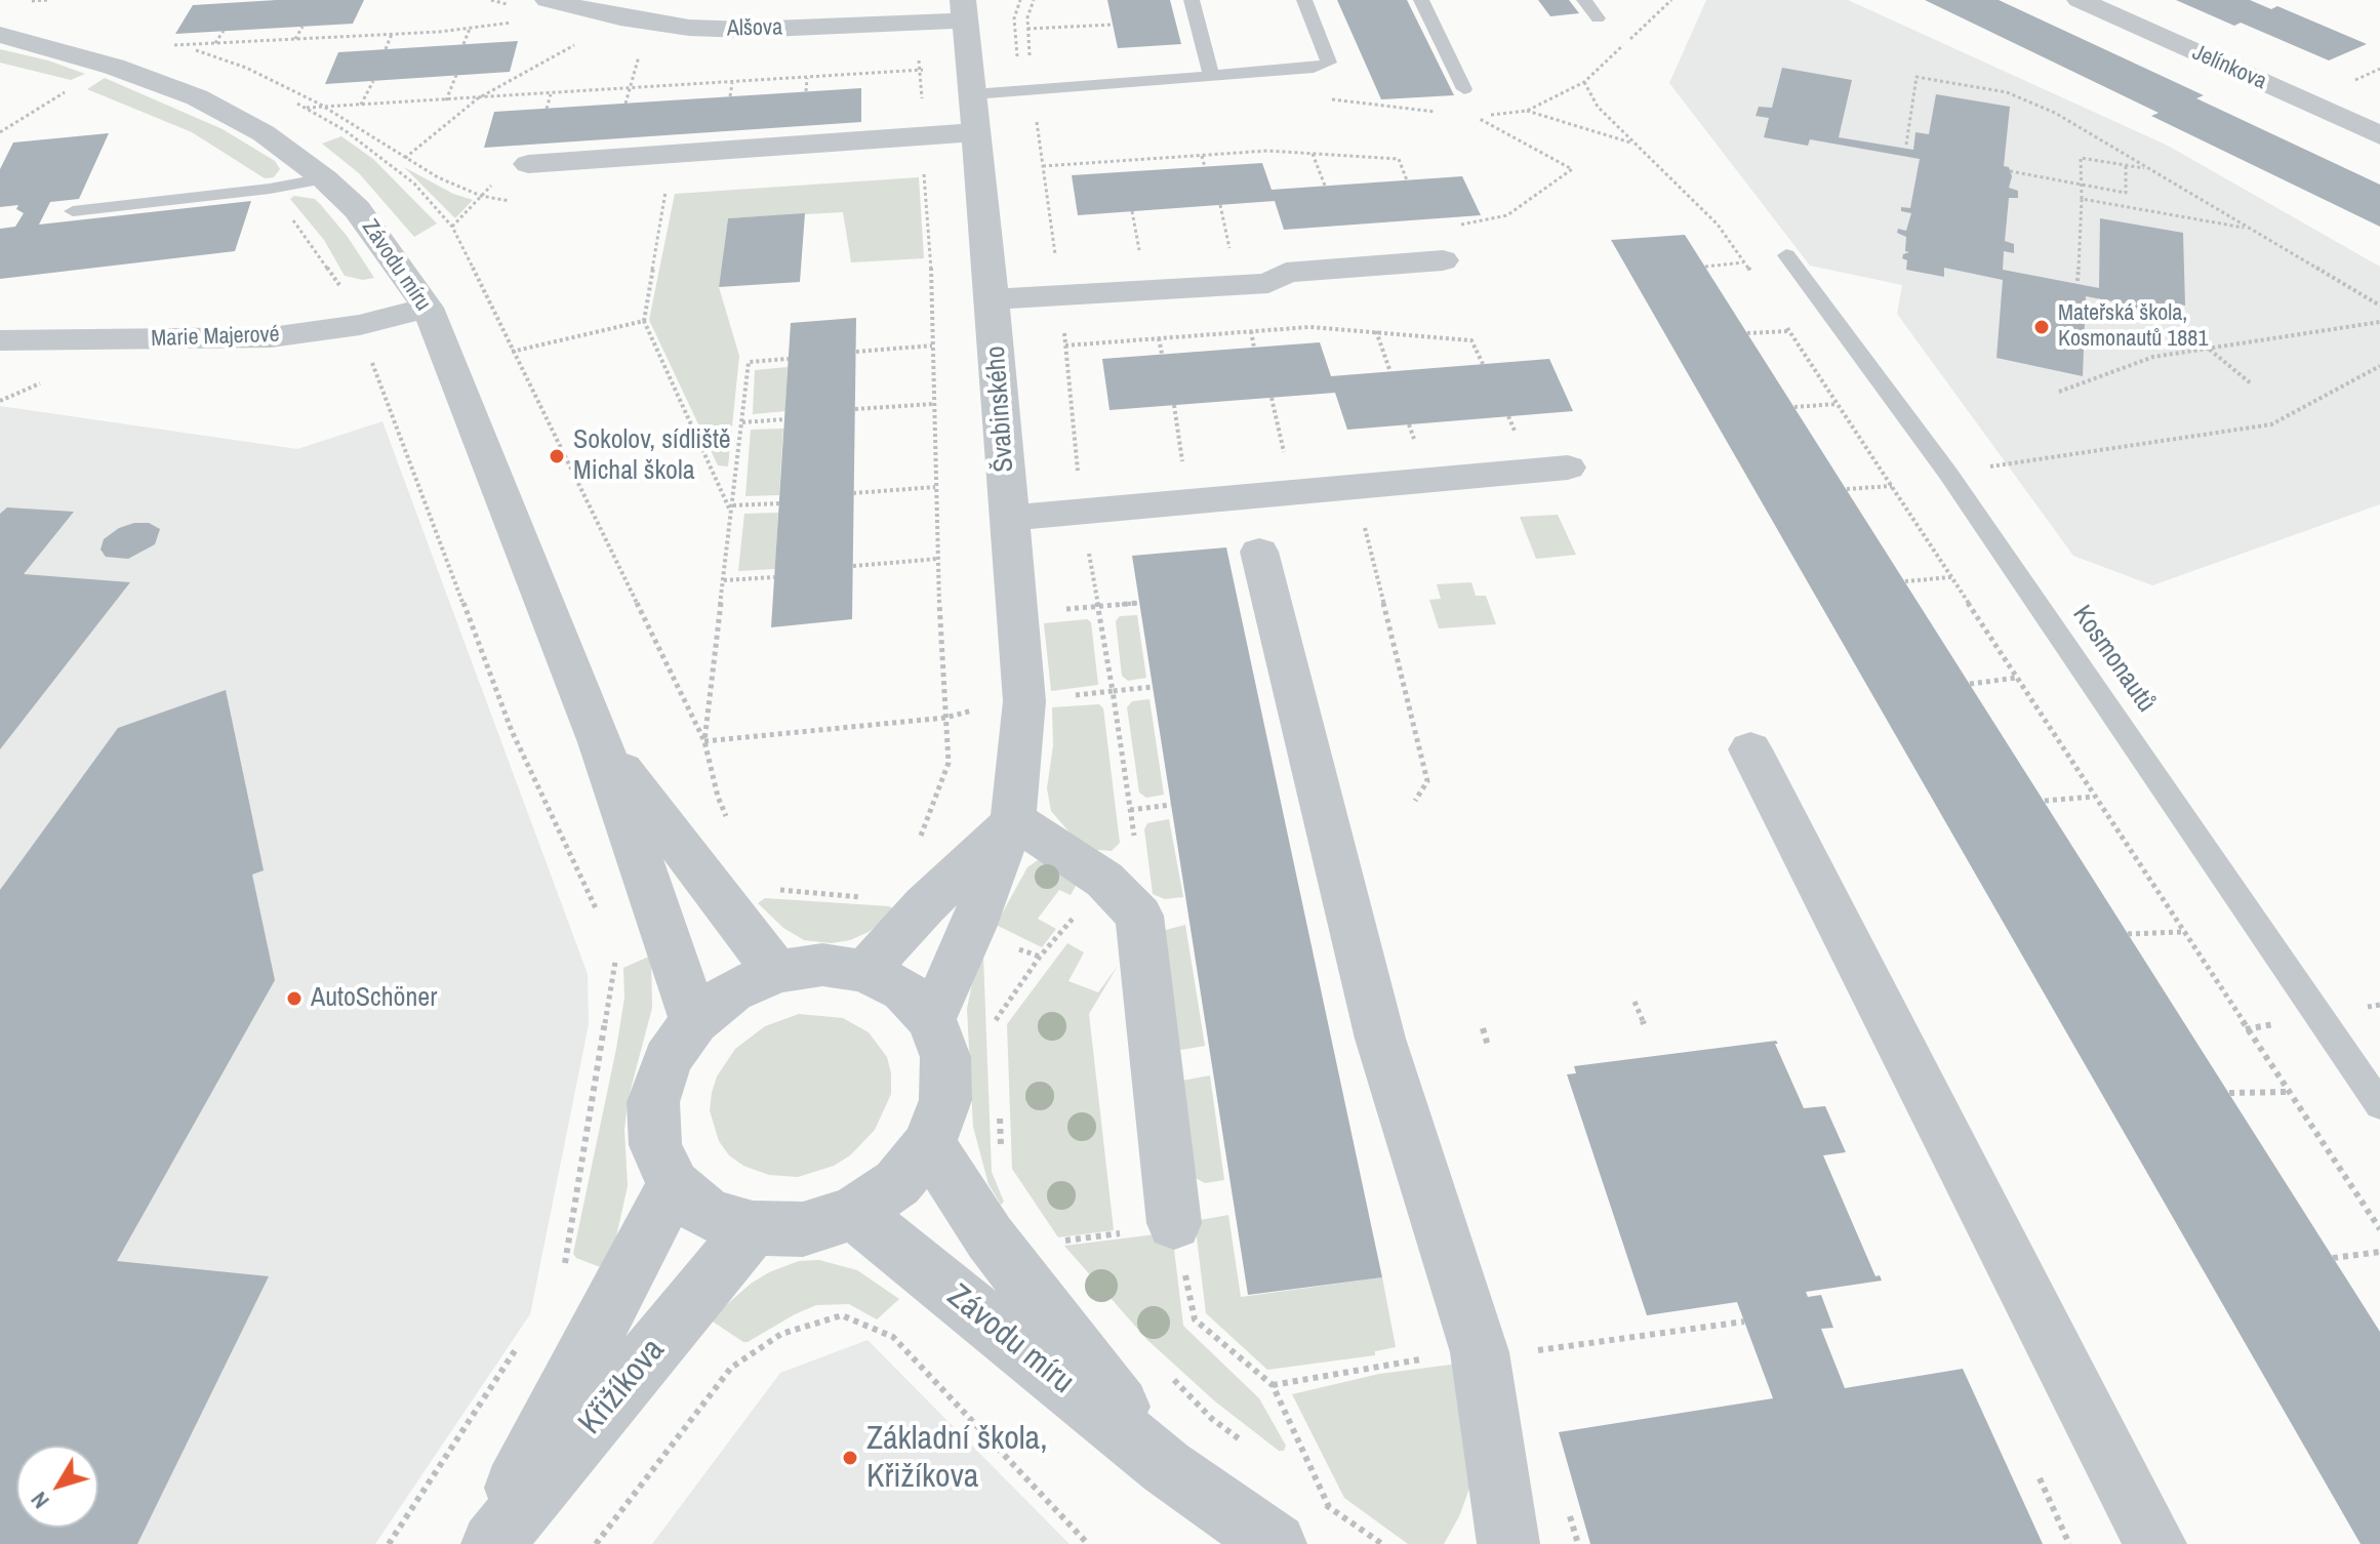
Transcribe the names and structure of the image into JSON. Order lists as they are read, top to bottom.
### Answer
{
  "streets": {
    "street": [
      "Alšova",
      "Jelínkova",
      "Závodu míru",
      "Marie Majerové",
      "Švabinského",
      "Křižíkova"
    ],
    "lane": ["Kosmonautů"]
  },
  "crossings": [
    ["Alšova", "Švabinského"],
    ["Závodu míru", "Marie Majerové"],
    ["Závodu míru", "Švabinského"],
    ["Závodu míru", "Křižíkova"],
    ["Švabinského", "Křižíkova"]
  ],
  "places": [
    "Mateřská škola, Kosmonautů 1881",
    "Sokolov, sídliště Michal škola",
    "AutoSchöner",
    "Základní škola, Křižíkova"
  ],
  "north": "bottom left"
}
